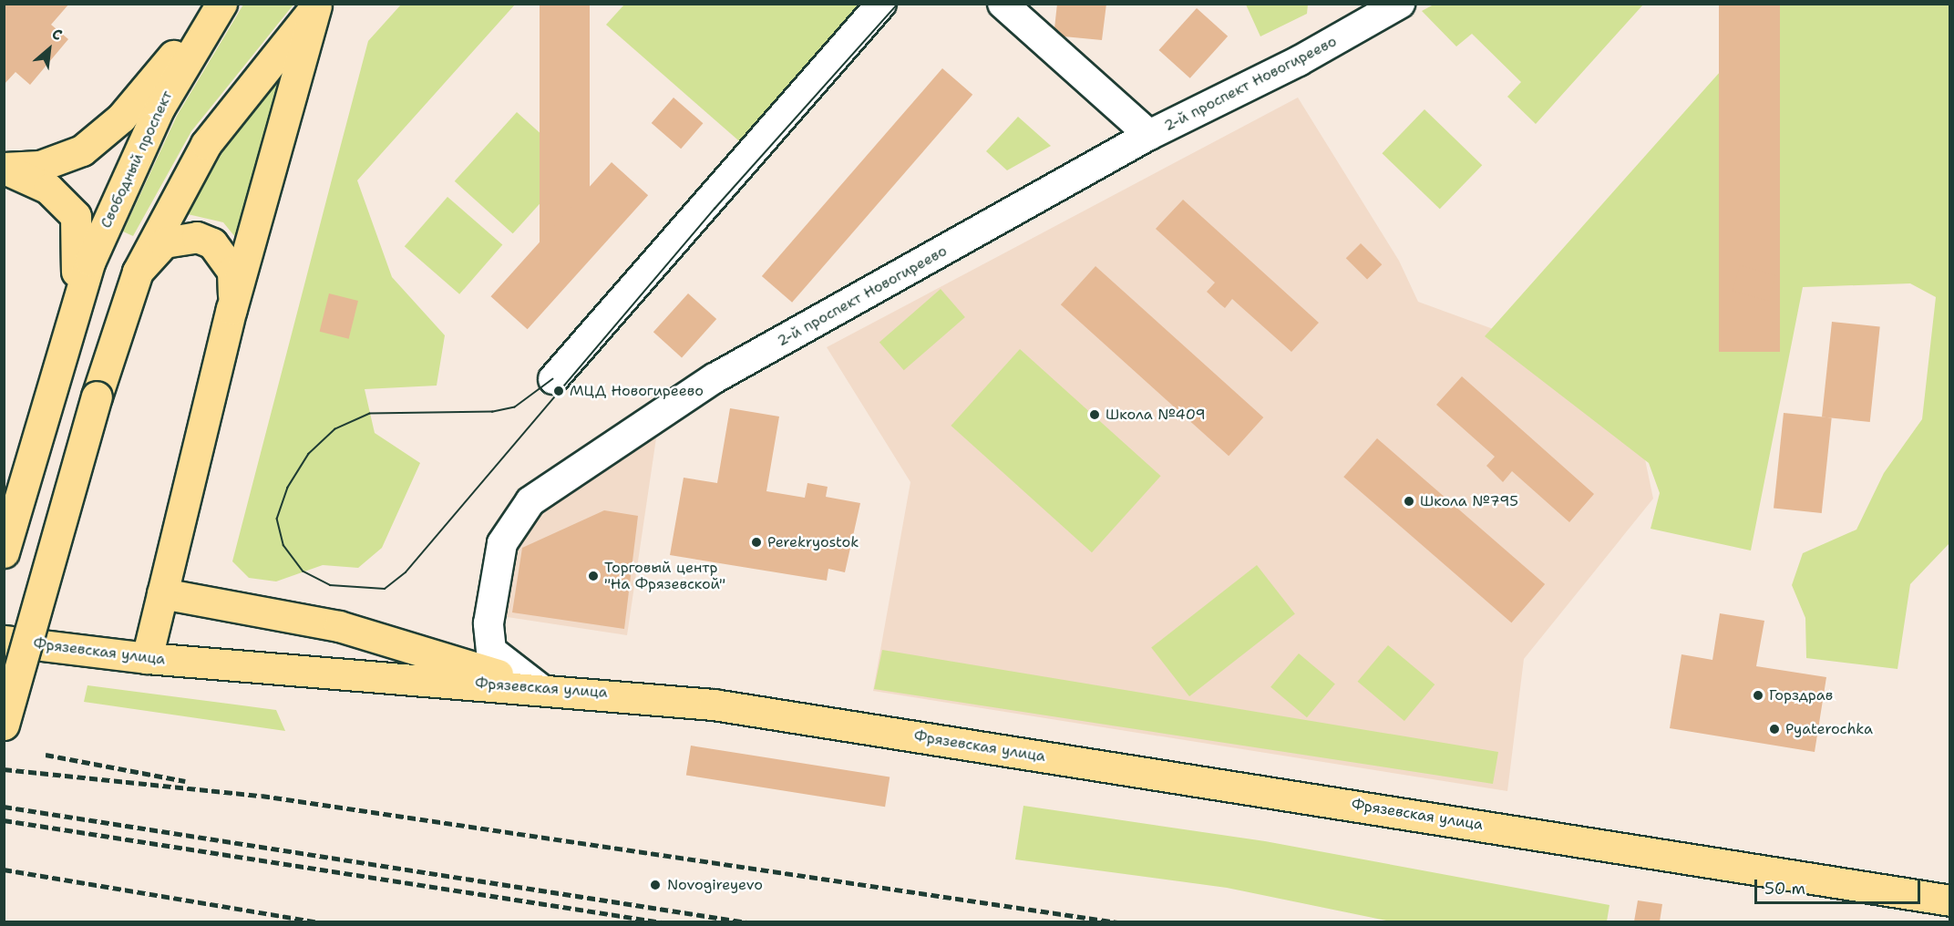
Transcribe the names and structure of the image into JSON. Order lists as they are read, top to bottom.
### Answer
{
  "streets": {
    "main road": ["Свободный проспект", "Фрязевская улица"],
    "street": ["2-й проспект Новогиреево"]
  },
  "crossings": [
    ["2-й проспект Новогиреево", "Фрязевская улица"]
  ],
  "places": [
    "МЦД Новогиреево",
    "Школа №409",
    "Школа №795",
    "Perekryostok",
    "Торговый центр \"На Фрязевской\"",
    "Горздрав",
    "Pyaterochka",
    "Novogireyevo"
  ],
  "scale_bar": "50 m",
  "north": "top right"
}
